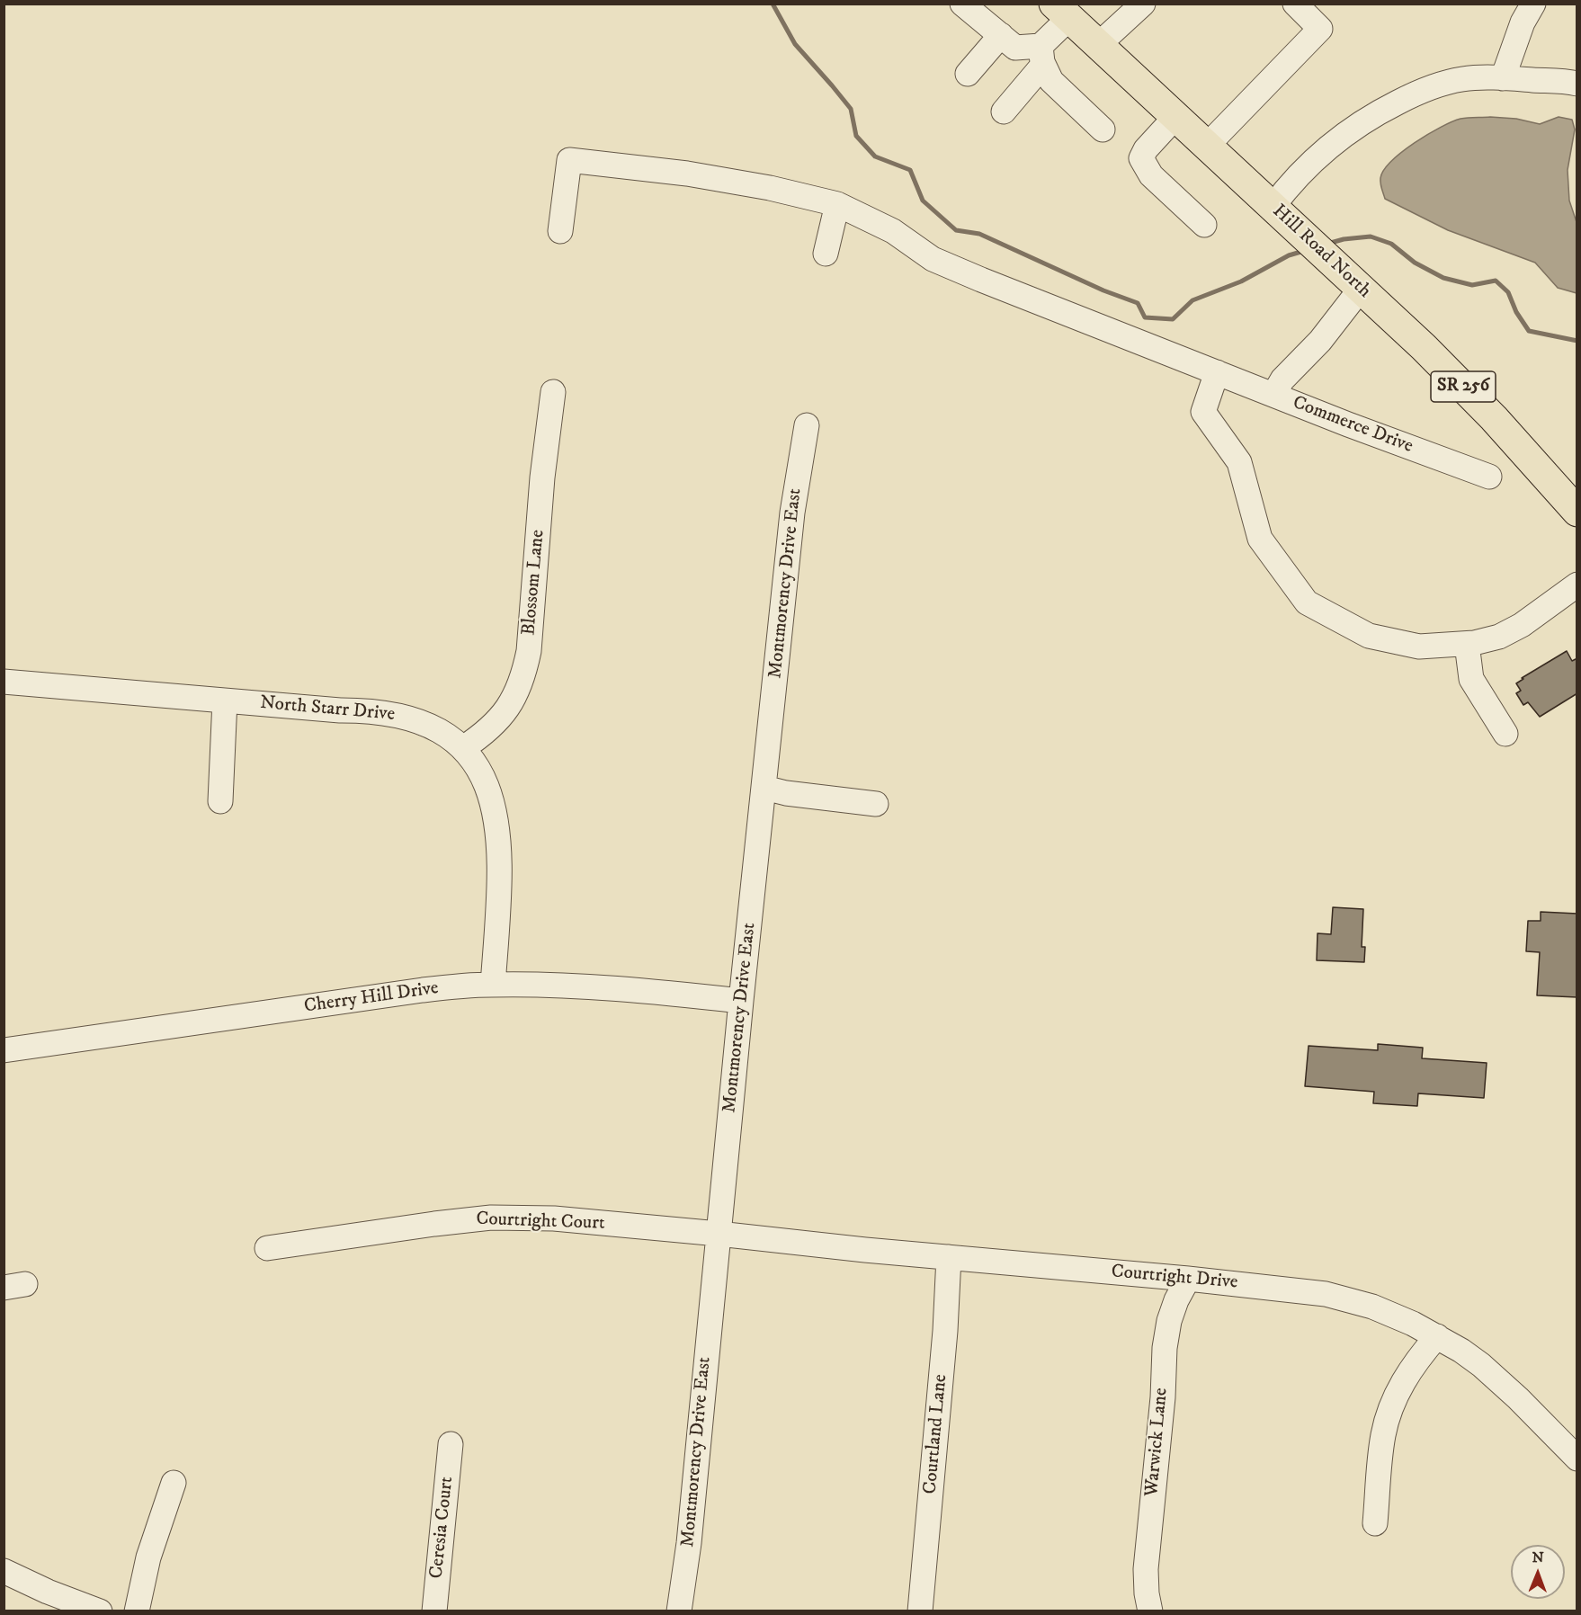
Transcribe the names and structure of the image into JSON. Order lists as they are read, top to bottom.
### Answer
{
  "streets": {
    "main road": ["Hill Road North", "SR 256"],
    "street": [
      "Commerce Drive",
      "Blossom Lane",
      "Montmorency Drive East",
      "North Starr Drive",
      "Cherry Hill Drive",
      "Courtright Court",
      "Courtright Drive",
      "Courtland Lane",
      "Warwick Lane",
      "Ceresia Court"
    ]
  },
  "crossings": [
    ["Blossom Lane", "North Starr Drive"],
    ["Montmorency Drive East", "Cherry Hill Drive"],
    ["Montmorency Drive East", "Courtright Court"],
    ["Montmorency Drive East", "Courtright Drive"],
    ["North Starr Drive", "Cherry Hill Drive"],
    ["Courtright Court", "Courtright Drive"],
    ["Courtright Drive", "Courtland Lane"],
    ["Courtright Drive", "Warwick Lane"]
  ],
  "north": "top"
}
